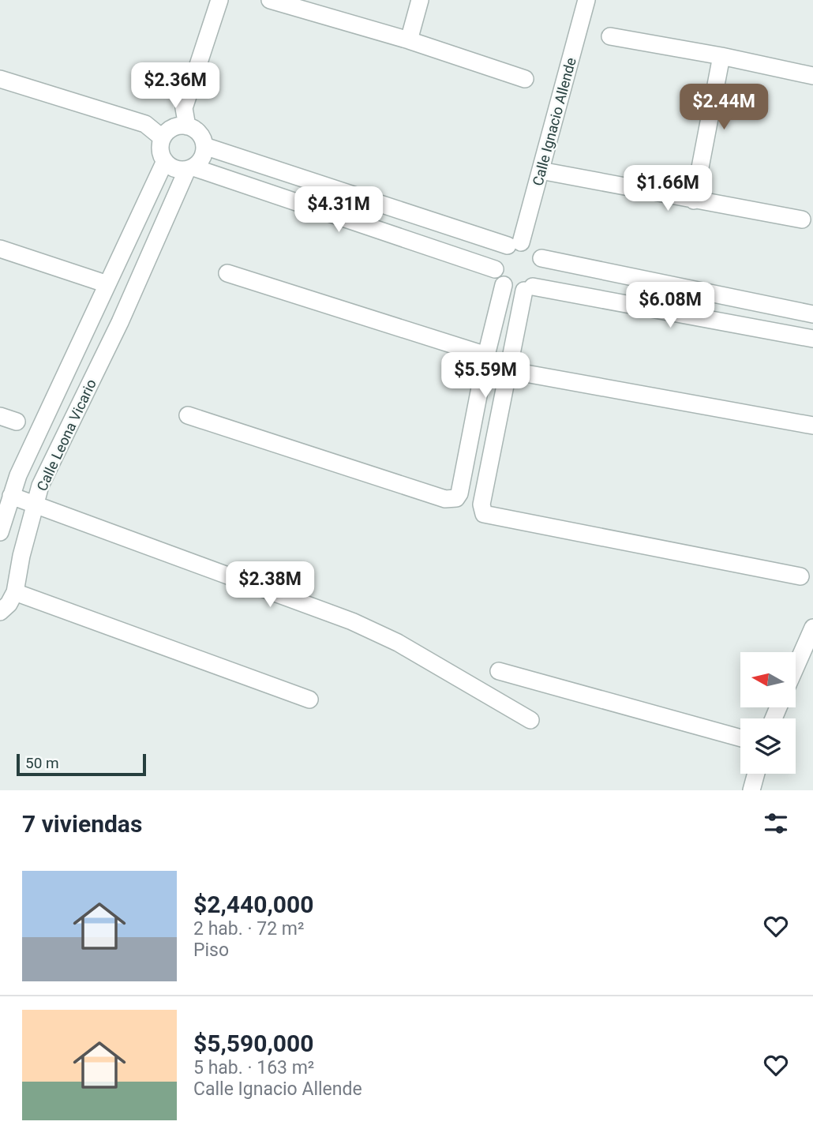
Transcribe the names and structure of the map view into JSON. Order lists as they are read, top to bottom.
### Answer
{
  "streets": {
    "street": ["Calle Ignacio Allende", "Calle Leona Vicario"]
  },
  "scale_bar": "50 m",
  "north": "left",
  "page": {
    "price": [
      "$2.36M",
      "$2.44M",
      "$1.66M",
      "$4.31M",
      "$6.08M",
      "$5.59M",
      "$2.38M"
    ],
    "scale": "50 m",
    "heading": "7 viviendas",
    "list": [
      {
        "name": "$2,440,000",
        "note": "2 hab. · 72 m² · Piso"
      },
      {
        "name": "$5,590,000",
        "note": "5 hab. · 163 m² · Calle Ignacio Allende"
      }
    ]
  }
}
